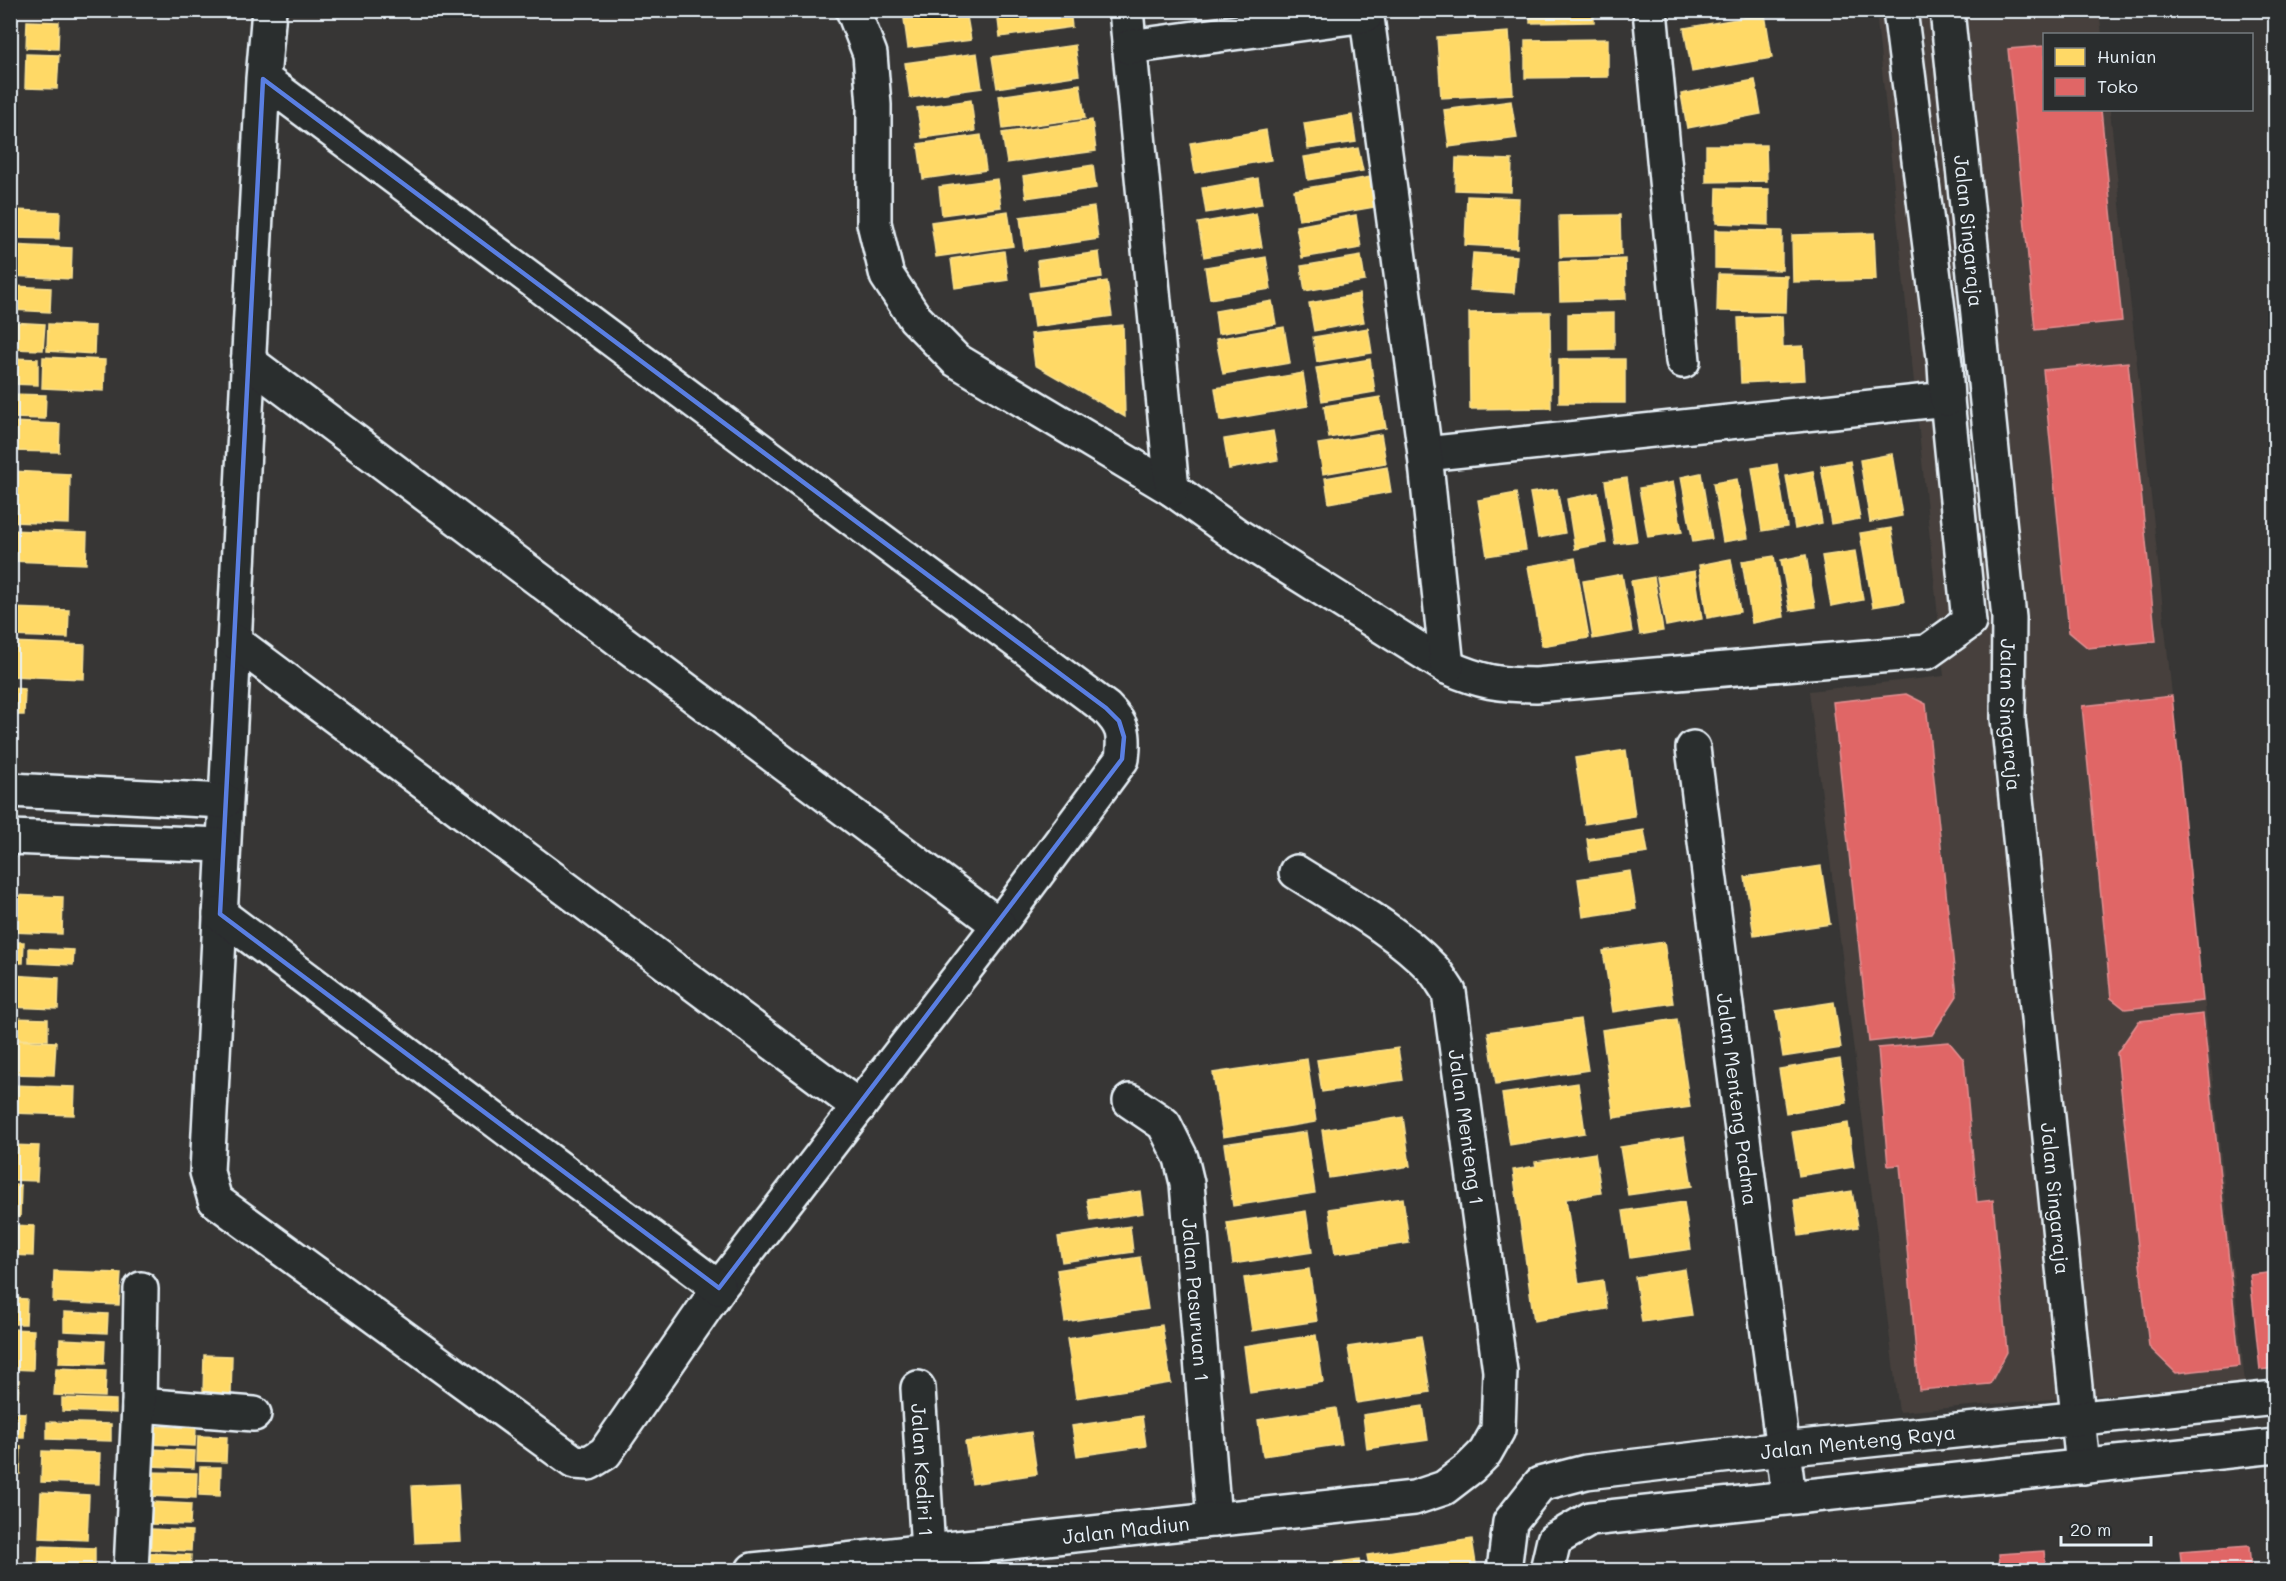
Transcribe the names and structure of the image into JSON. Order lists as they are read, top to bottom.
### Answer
{
  "streets": {
    "street": [
      "Jalan Singaraja",
      "Jalan Menteng Padma",
      "Jalan Menteng 1",
      "Jalan Pasuruan 1",
      "Jalan Menteng Raya",
      "Jalan Kediri 1",
      "Jalan Madiun"
    ]
  },
  "crossings": [
    ["Jalan Singaraja", "Jalan Menteng Raya"],
    ["Jalan Menteng Padma", "Jalan Menteng Raya"],
    ["Jalan Menteng 1", "Jalan Madiun"],
    ["Jalan Pasuruan 1", "Jalan Madiun"],
    ["Jalan Kediri 1", "Jalan Madiun"]
  ],
  "legend": ["Hunian", "Toko"],
  "scale_bar": "20 m"
}
